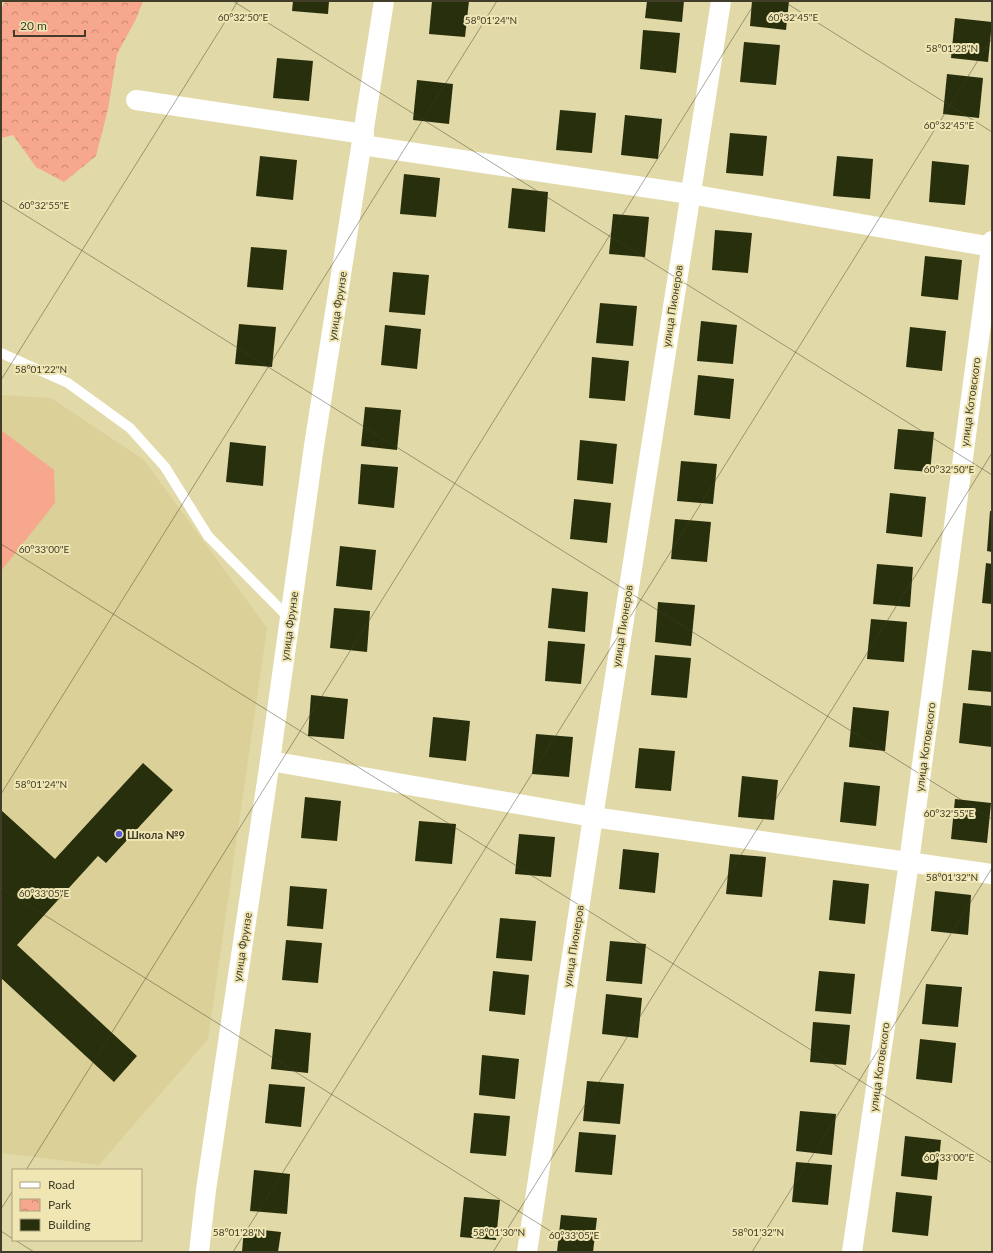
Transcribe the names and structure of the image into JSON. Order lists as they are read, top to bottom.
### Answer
{
  "streets": {
    "street": ["улица Фрунзе", "улица Пионеров", "улица Котовского"]
  },
  "places": ["Школа №9"],
  "legend": ["Road", "Park", "Building"],
  "scale_bar": "20 m",
  "coordinates": [
    "60°32'50\"E",
    "60°32'45\"E",
    "58°01'24\"N",
    "58°01'28\"N",
    "60°32'55\"E",
    "58°01'22\"N",
    "60°33'00\"E",
    "58°01'32\"N",
    "60°33'05\"E",
    "58°01'30\"N"
  ]
}
